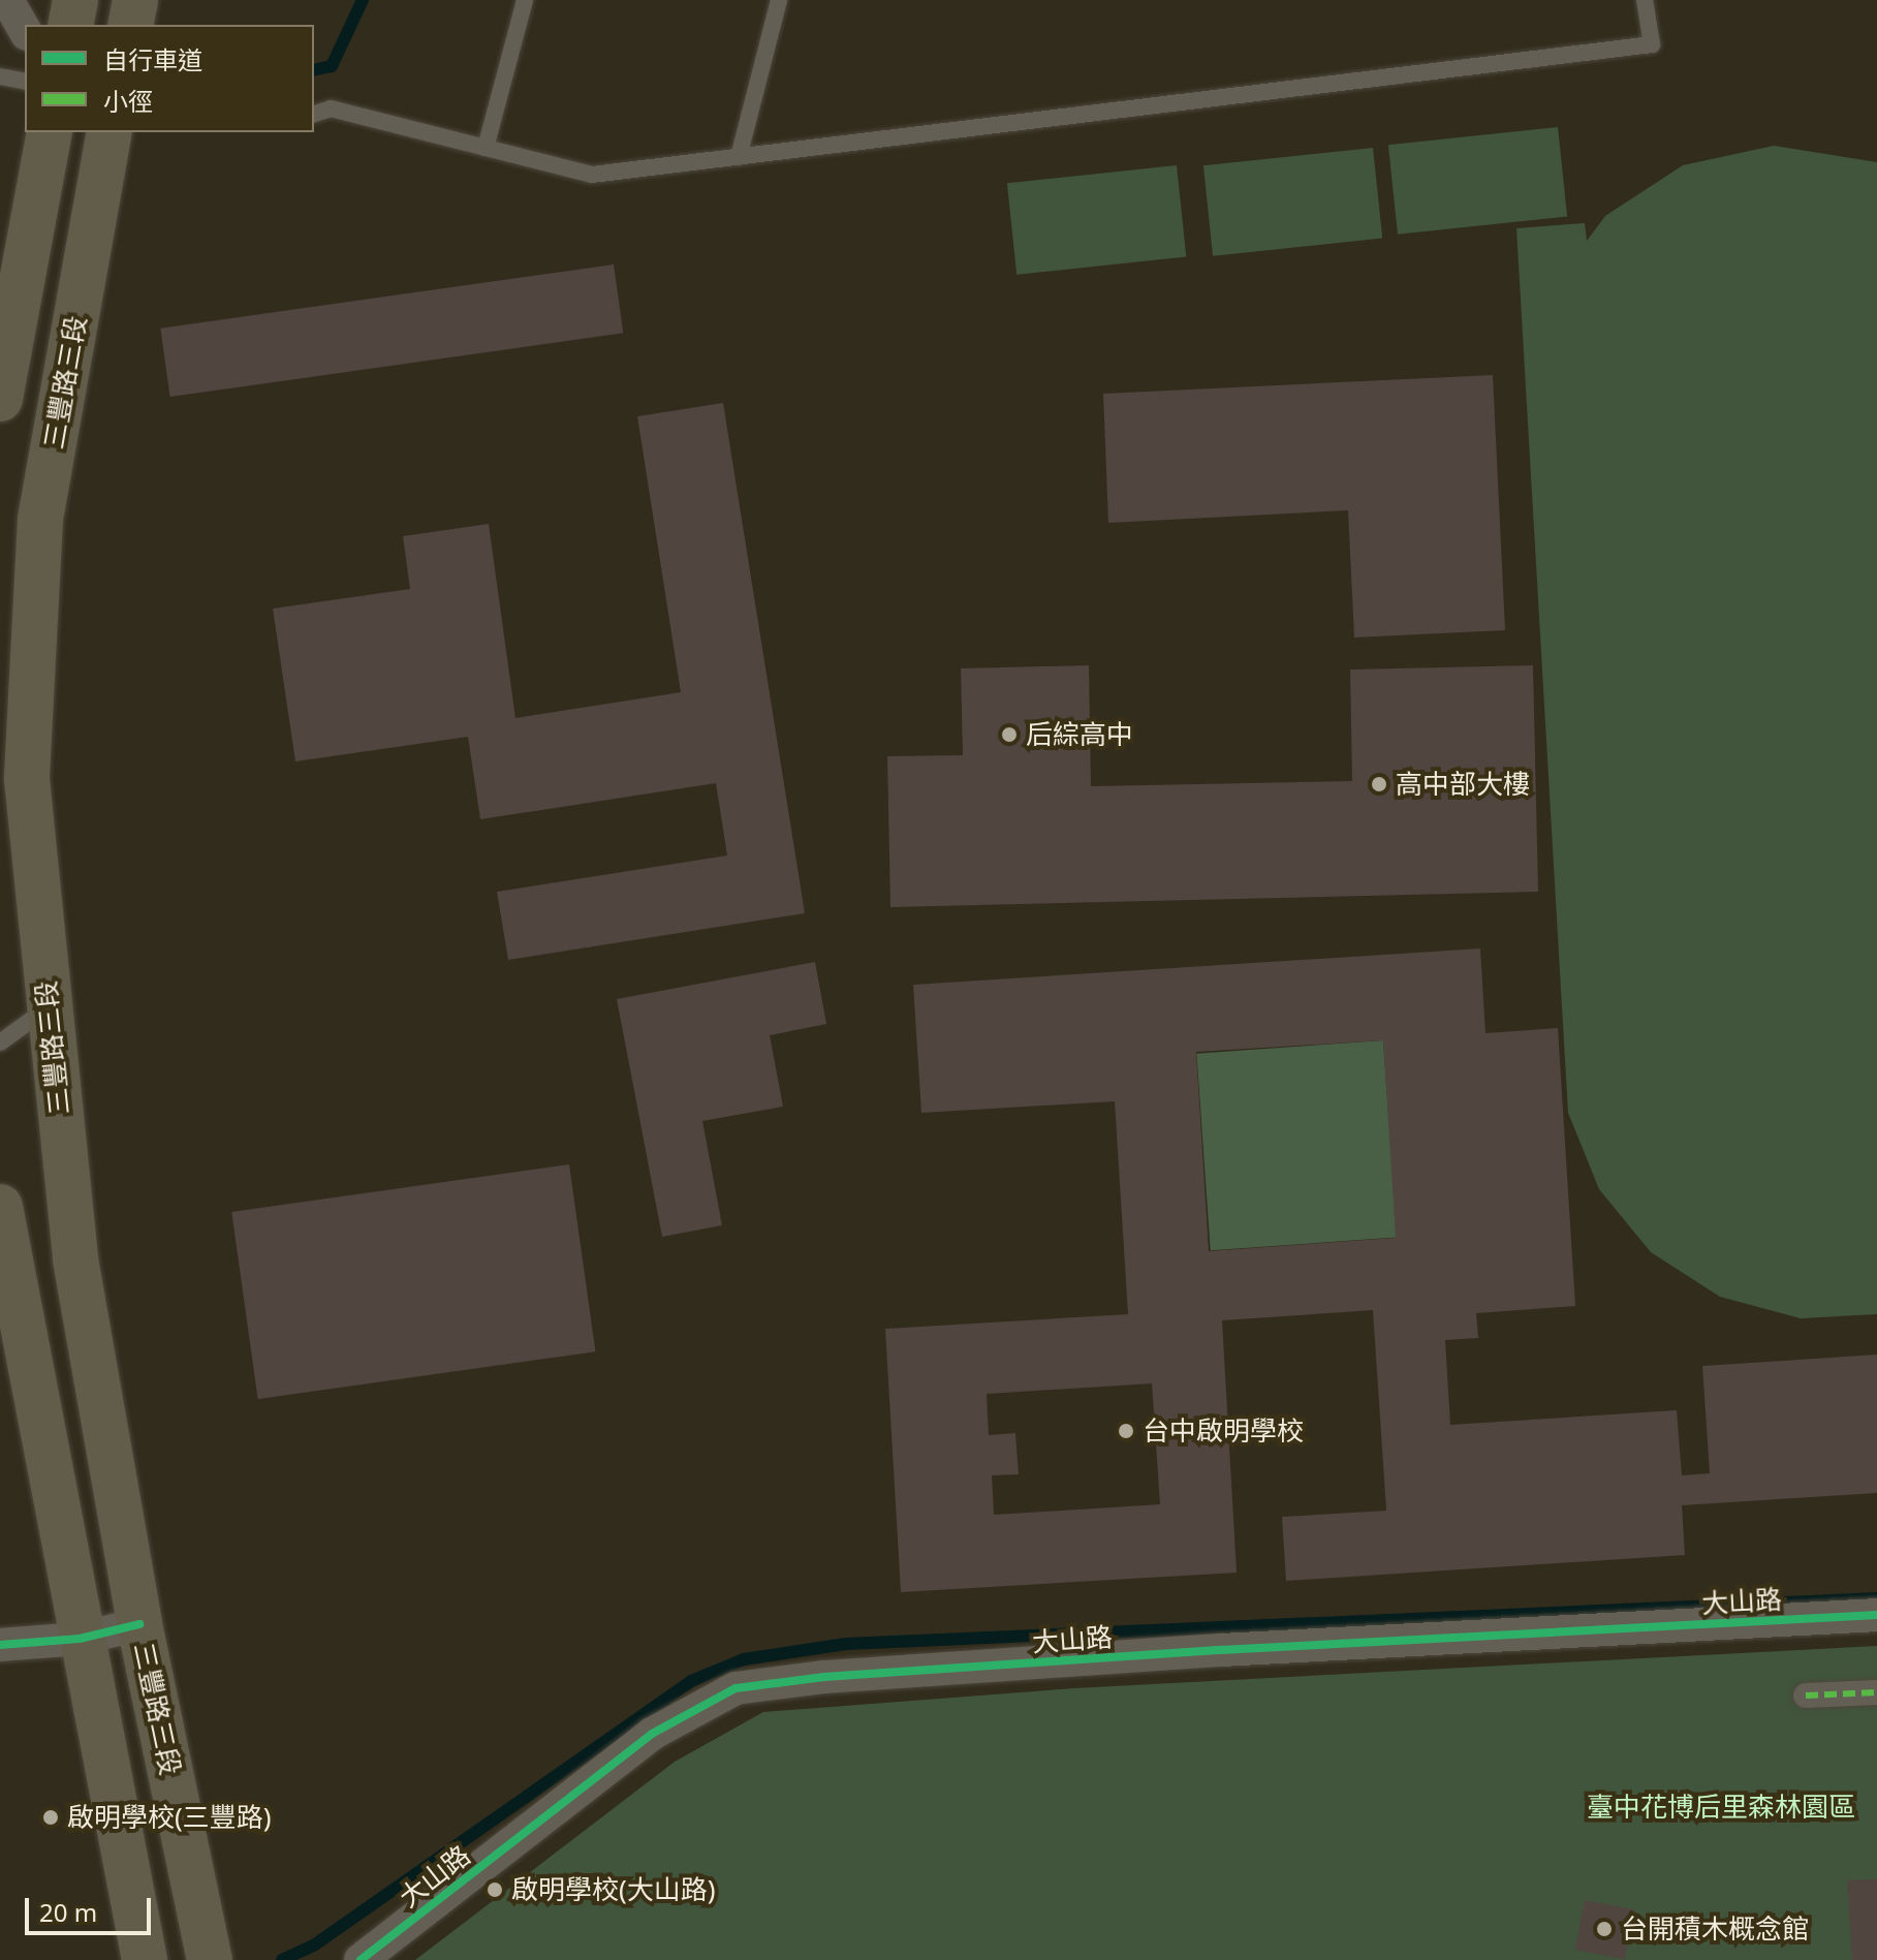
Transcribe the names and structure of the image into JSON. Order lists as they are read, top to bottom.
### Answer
{
  "streets": {
    "main road": ["三豐路三段"],
    "street": ["大山路"]
  },
  "parks": ["臺中花博后里森林園區"],
  "places": [
    "后綜高中",
    "高中部大樓",
    "台中啟明學校",
    "啟明學校(三豐路)",
    "啟明學校(大山路)",
    "台開積木概念館"
  ],
  "legend": ["自行車道", "小徑"],
  "scale_bar": "20 m"
}
